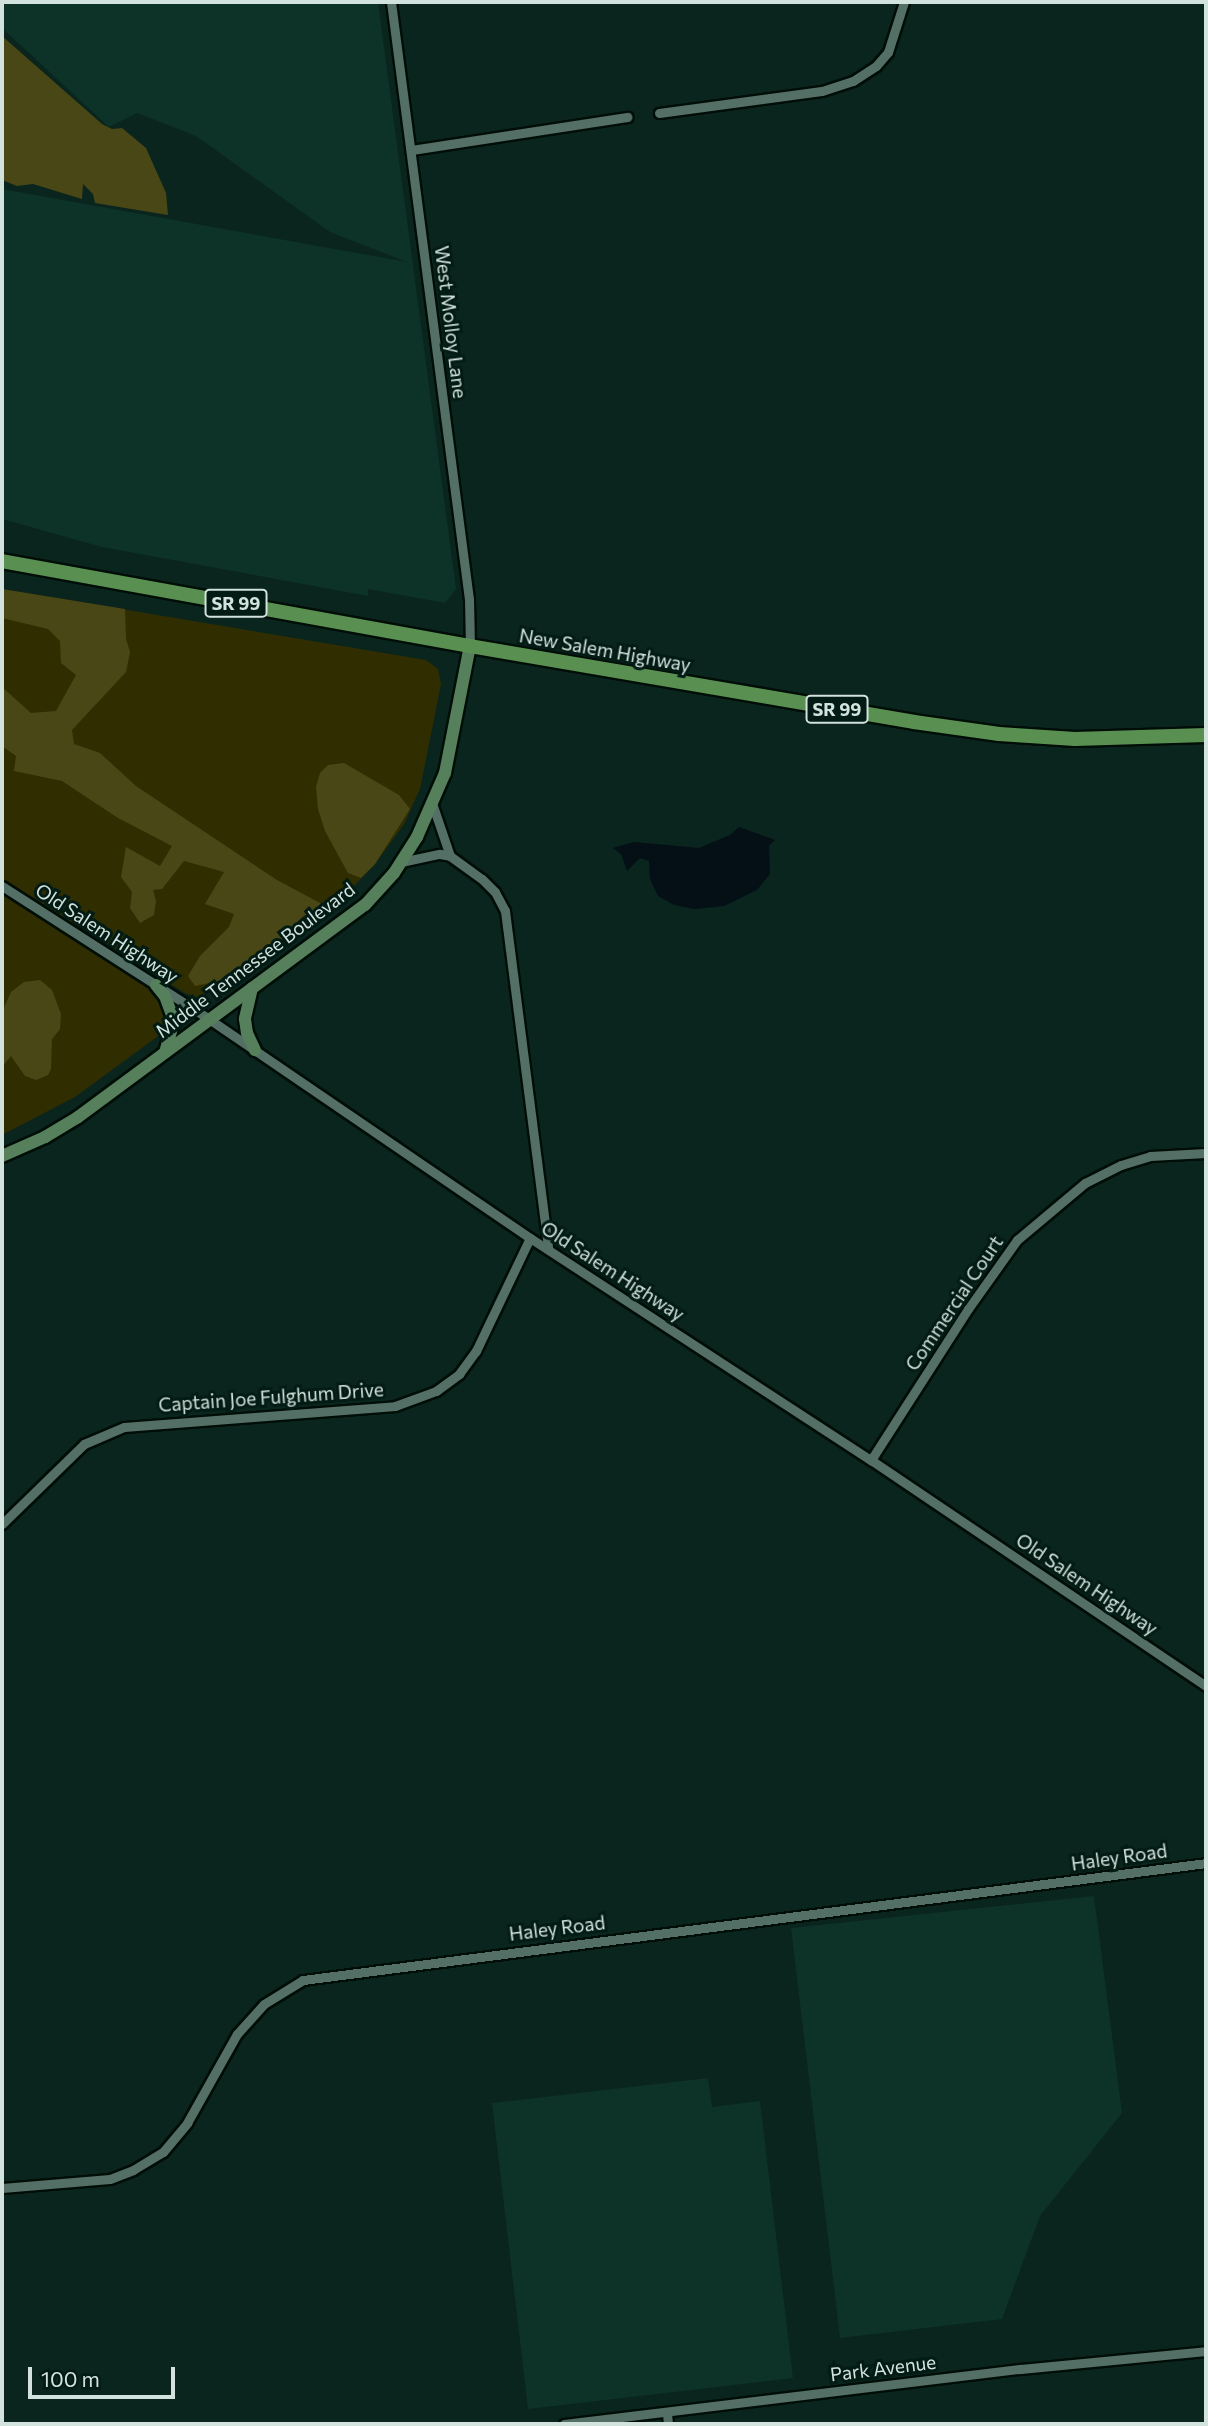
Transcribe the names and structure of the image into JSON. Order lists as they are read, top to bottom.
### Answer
{
  "streets": {
    "main road": ["SR 99", "New Salem Highway", "Middle Tennessee Boulevard"],
    "street": [
      "West Molloy Lane",
      "Old Salem Highway",
      "Commercial Court",
      "Captain Joe Fulghum Drive",
      "Haley Road",
      "Park Avenue"
    ]
  },
  "crossings": [
    ["West Molloy Lane", "New Salem Highway"],
    ["West Molloy Lane", "Middle Tennessee Boulevard"],
    ["New Salem Highway", "Middle Tennessee Boulevard"],
    ["Old Salem Highway", "Middle Tennessee Boulevard"],
    ["Old Salem Highway", "Commercial Court"],
    ["Old Salem Highway", "Captain Joe Fulghum Drive"]
  ],
  "scale_bar": "100 m"
}
